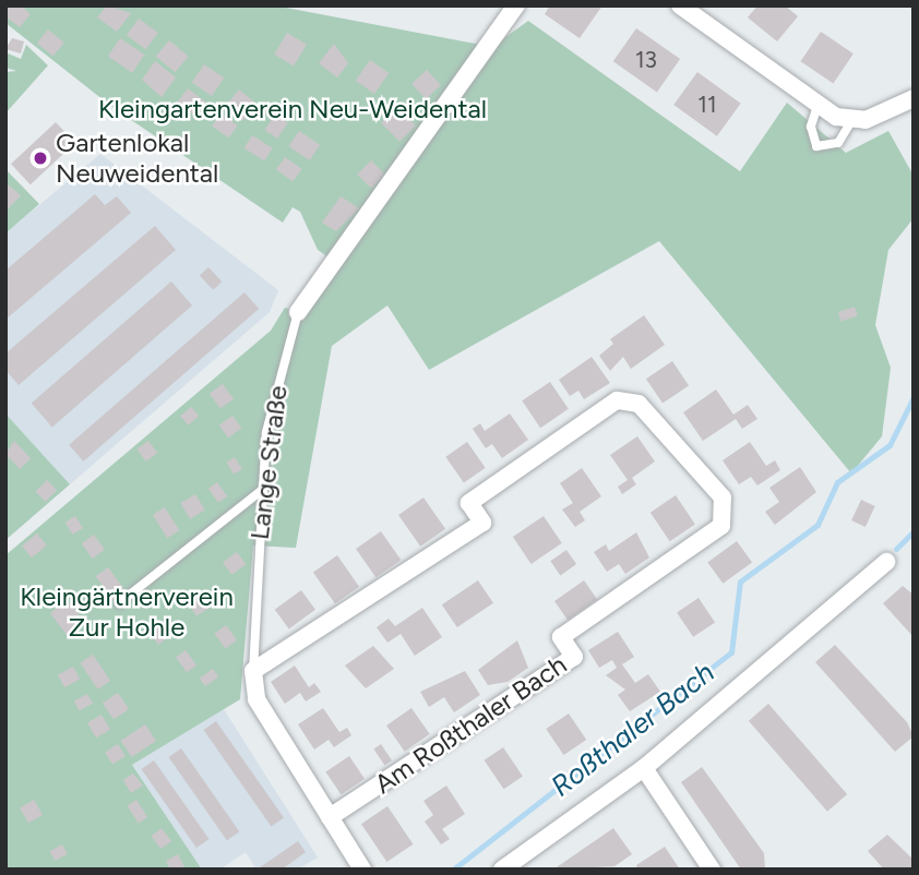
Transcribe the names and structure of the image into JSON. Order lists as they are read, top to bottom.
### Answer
{
  "streets": {
    "street": ["Lange Straße", "Am Roßthaler Bach"]
  },
  "crossings": [
    ["Lange Straße", "Am Roßthaler Bach"]
  ],
  "water": ["Roßthaler Bach"],
  "parks": ["Kleingartenverein Neu-Weidental", "Kleingärtnerverein Zur Hohle"],
  "places": ["Gartenlokal Neuweidental"],
  "house_numbers": ["13", "11"]
}
